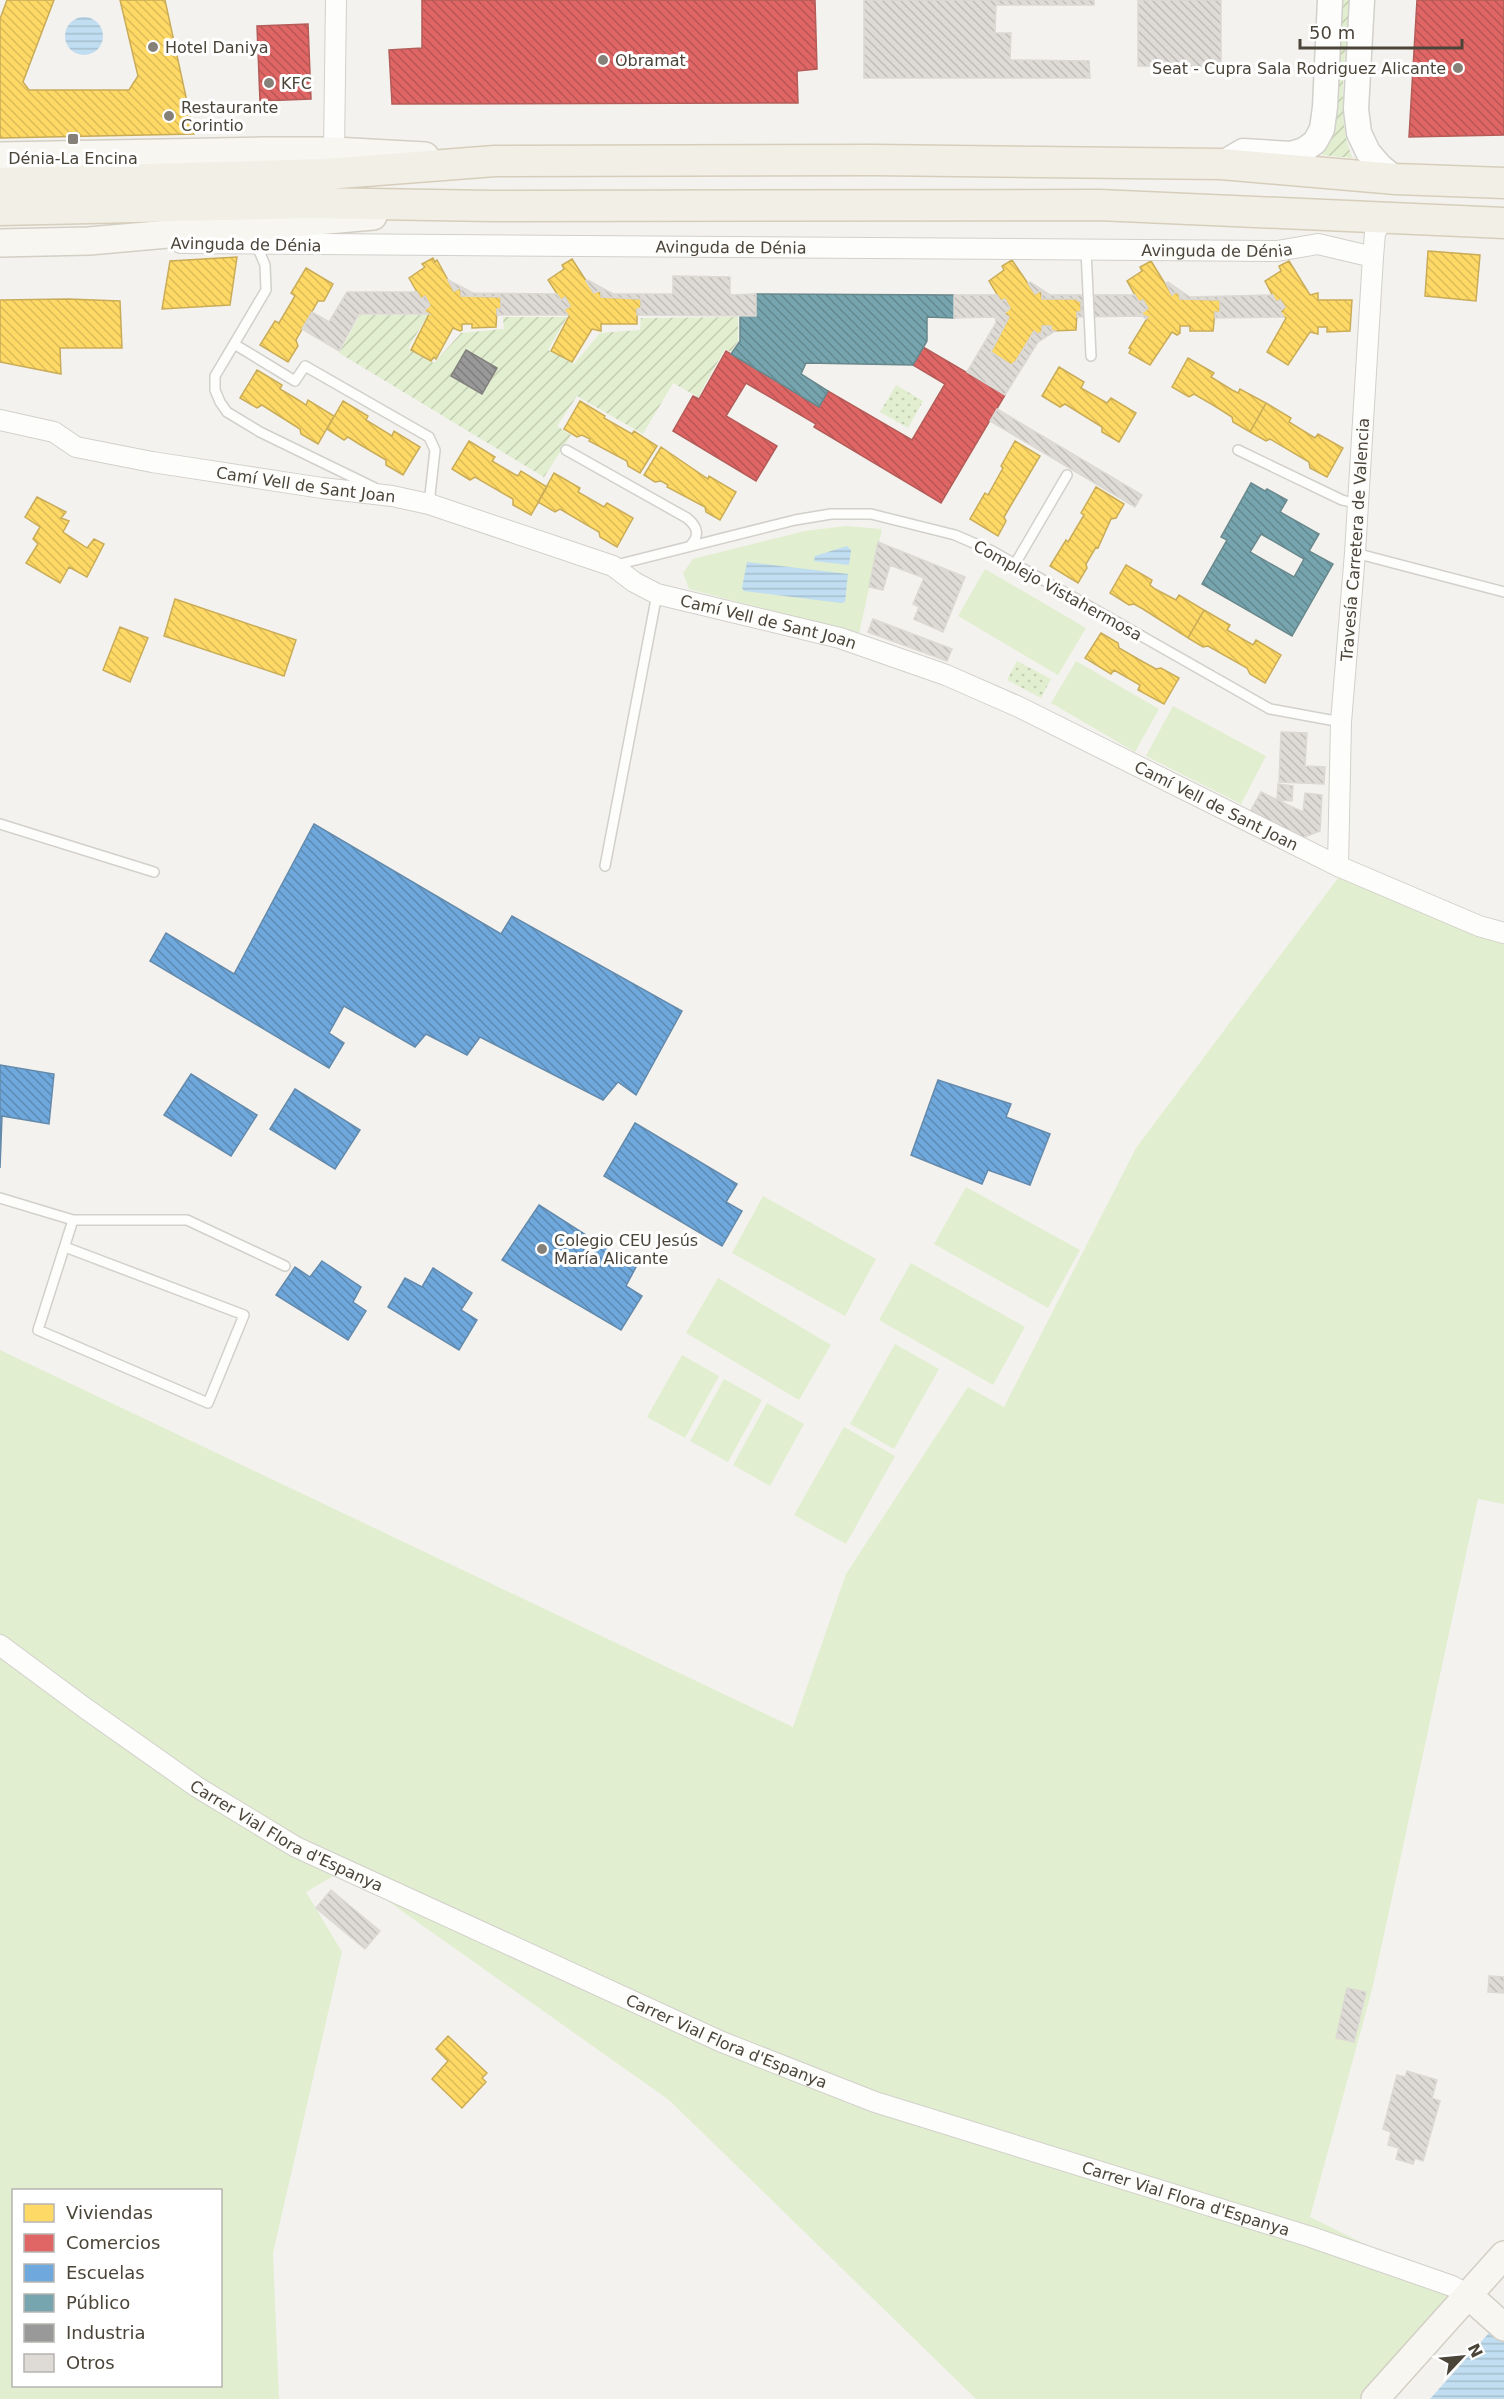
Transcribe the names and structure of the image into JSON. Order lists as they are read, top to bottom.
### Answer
{
  "streets": {
    "main road": ["Avinguda de Dénia", "Carrer Vial Flora d'Espanya"],
    "street": ["Camí Vell de Sant Joan", "Travesía Carretera de Valencia"],
    "lane": ["Complejo Vistahermosa"]
  },
  "crossings": [
    ["Avinguda de Dénia", "Travesía Carretera de Valencia"],
    ["Camí Vell de Sant Joan", "Travesía Carretera de Valencia"],
    ["Camí Vell de Sant Joan", "Complejo Vistahermosa"],
    ["Travesía Carretera de Valencia", "Complejo Vistahermosa"]
  ],
  "places": {
    "other": [
      "Hotel Daniya",
      "Obramat",
      "Seat - Cupra Sala Rodriguez Alicante",
      "KFC",
      "Restaurante Corintio",
      "Colegio CEU Jesús María Alicante"
    ],
    "transit": ["Dénia-La Encina"]
  },
  "legend": [
    "Viviendas",
    "Comercios",
    "Escuelas",
    "Público",
    "Industria",
    "Otros"
  ],
  "scale_bar": "50 m",
  "north": "top right"
}
